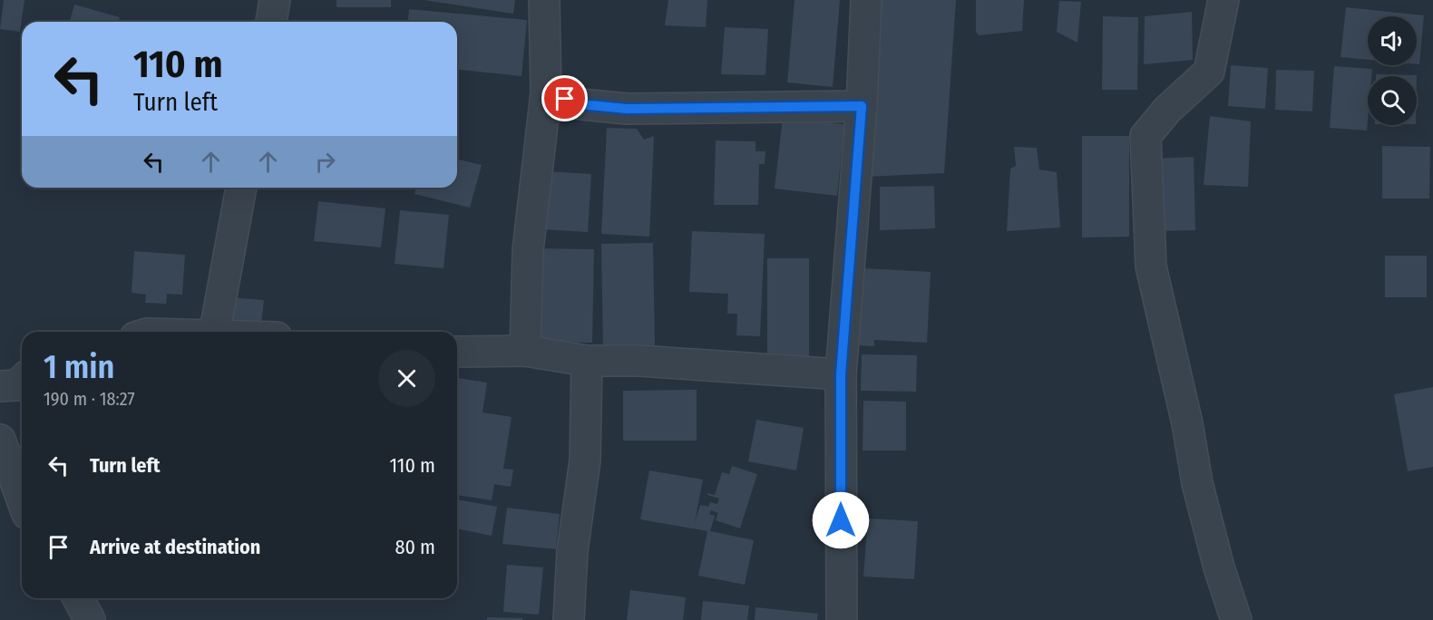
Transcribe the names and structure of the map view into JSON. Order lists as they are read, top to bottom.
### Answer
{
  "page": {
    "turn": ["110 m", "Turn left"],
    "heading": ["1 min", "190 m · 18:27"],
    "list": [
      {
        "name": "Turn left",
        "value": "110 m"
      },
      {
        "name": "Arrive at destination",
        "value": "80 m"
      }
    ]
  }
}
